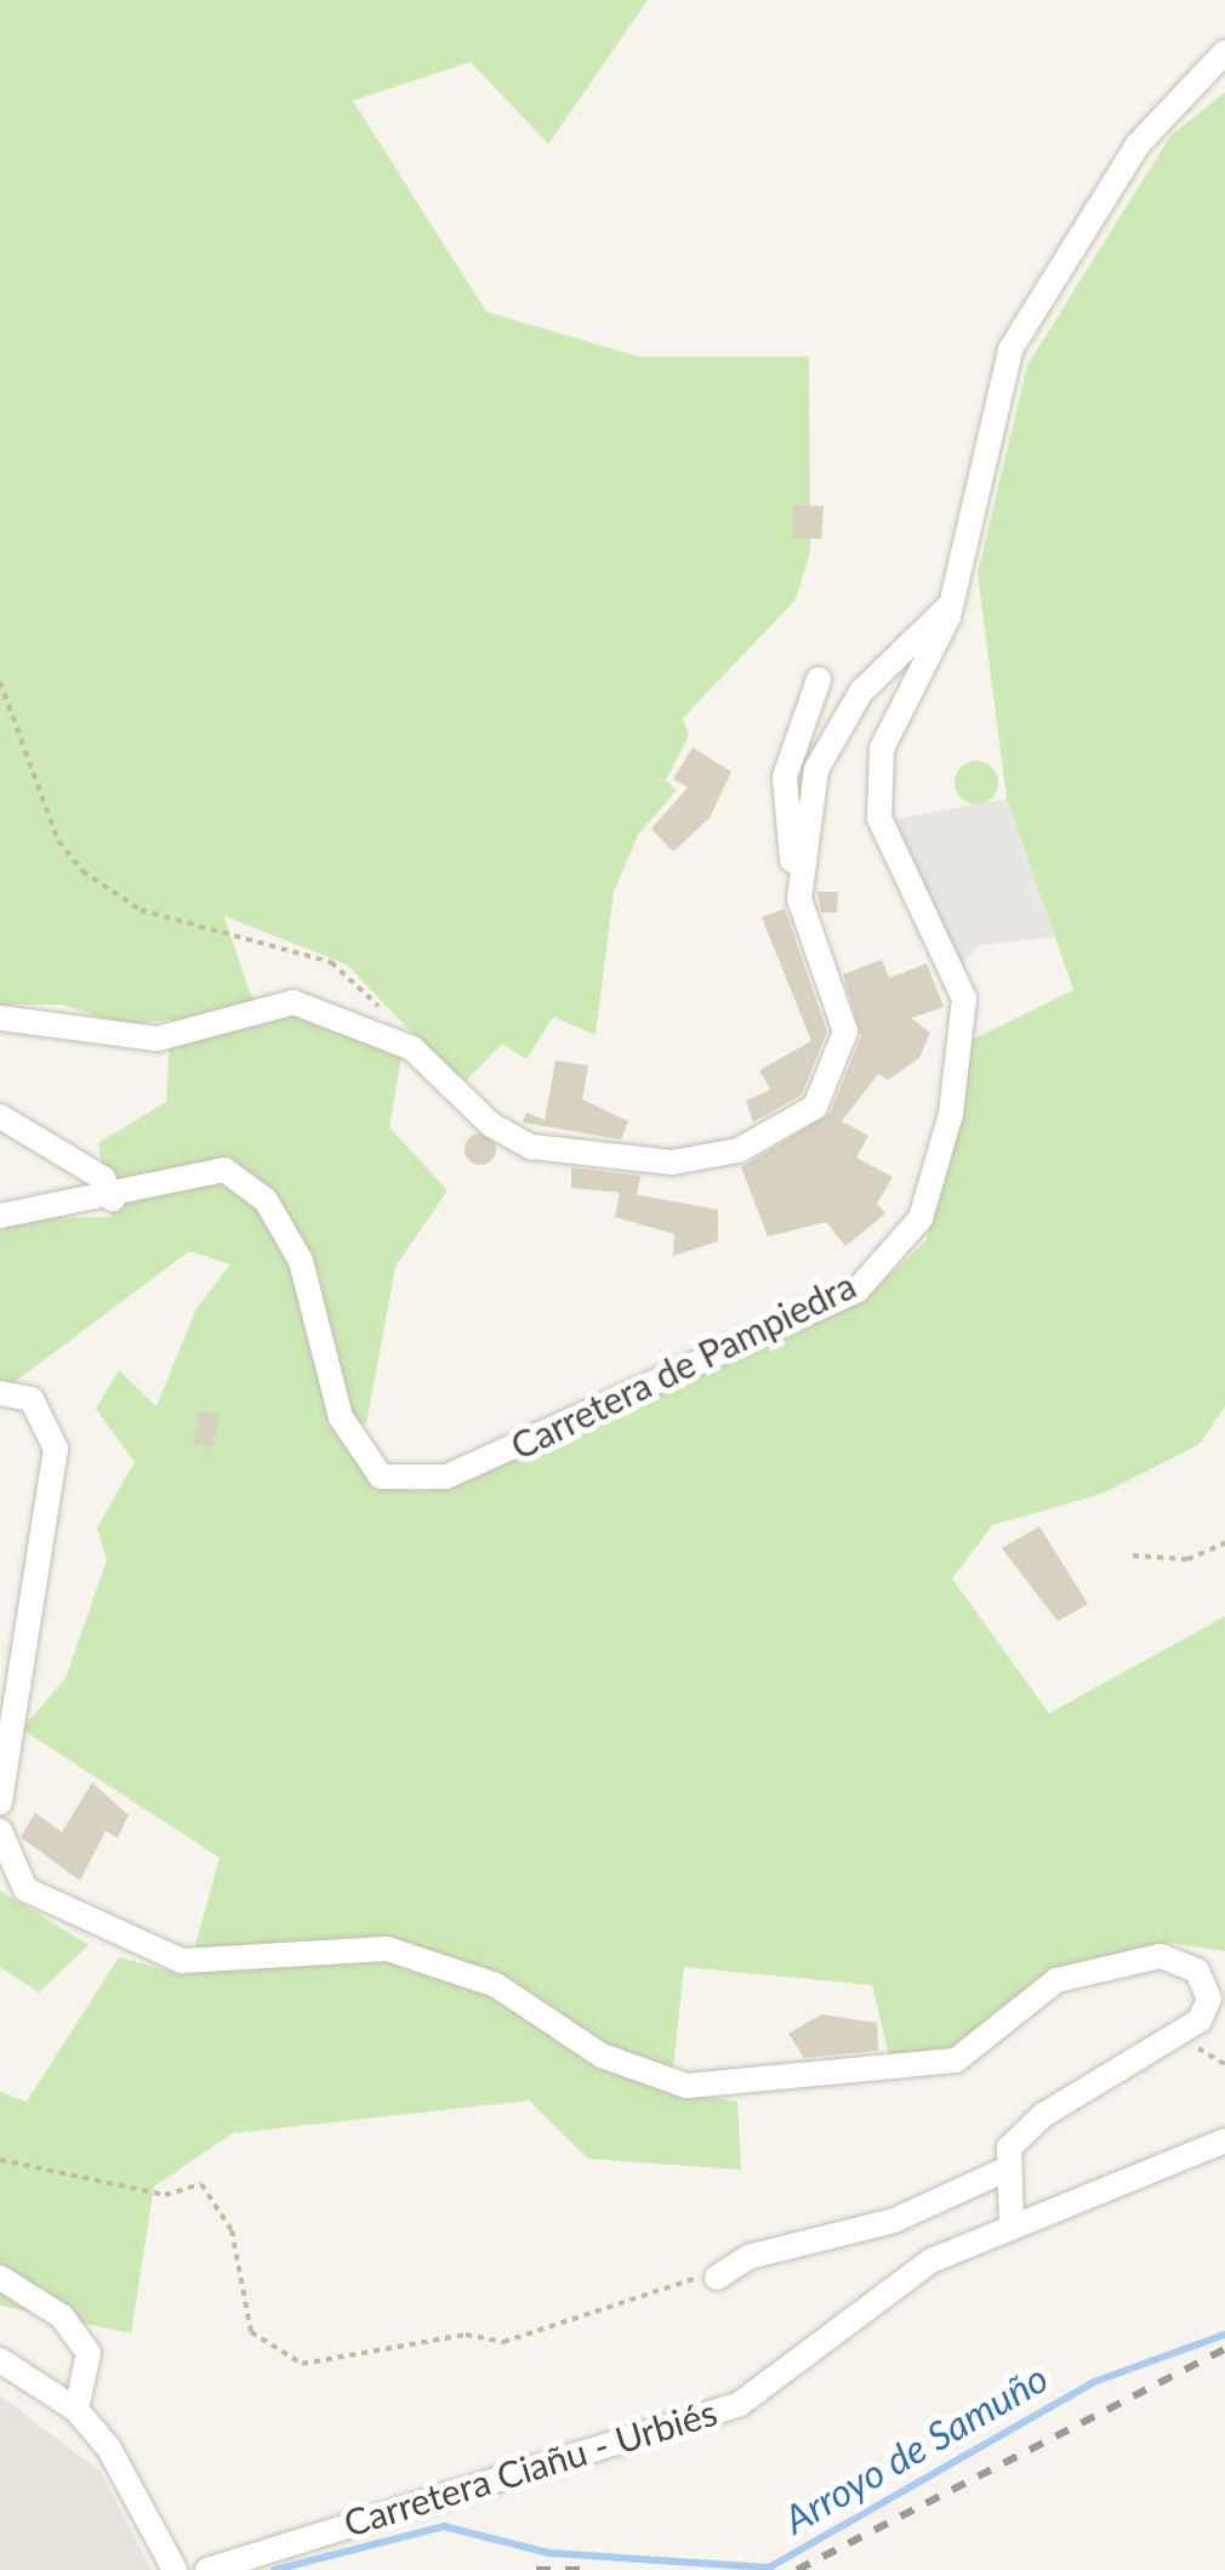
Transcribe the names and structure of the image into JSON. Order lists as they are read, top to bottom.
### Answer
{
  "streets": {
    "street": ["Carretera de Pampiedra", "Carretera Ciañu - Urbiés"]
  },
  "water": ["Arroyo de Samuño"]
}
